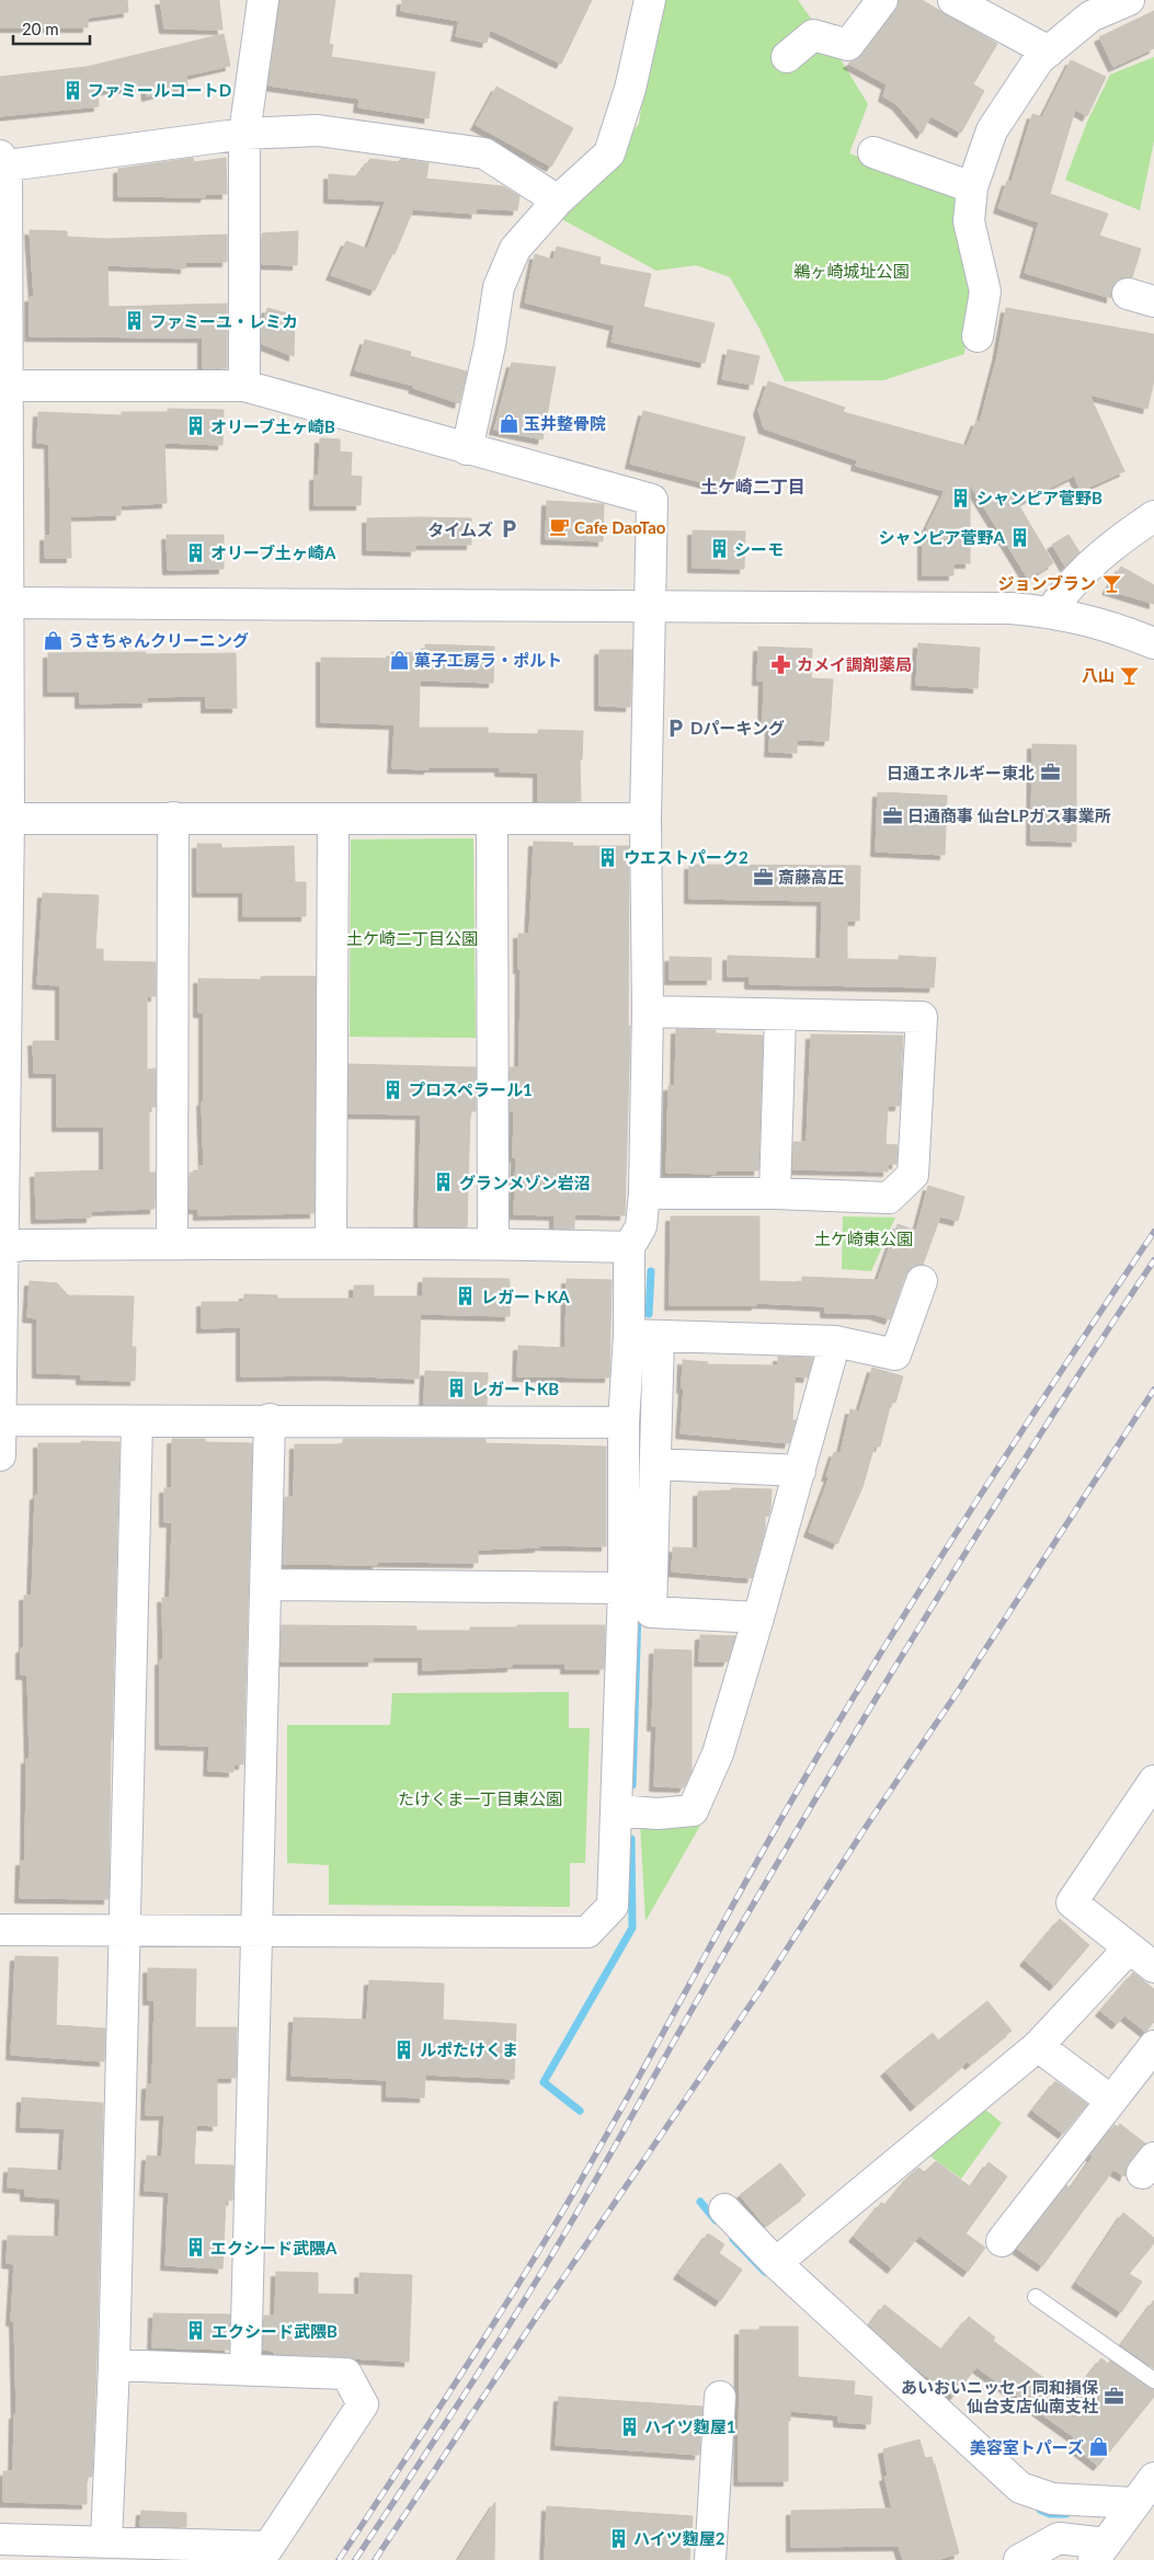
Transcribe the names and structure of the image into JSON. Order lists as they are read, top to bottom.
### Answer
{
  "districts": ["土ケ崎二丁目"],
  "parks": [
    "鵜ヶ崎城址公園",
    "土ケ崎二丁目公園",
    "土ケ崎東公園",
    "たけくま一丁目東公園"
  ],
  "places": {
    "building": [
      "ファミールコートD",
      "ファミーユ・レミカ",
      "オリーブ土ヶ崎B",
      "シャンピア菅野B",
      "シャンピア菅野A",
      "シーモ",
      "オリーブ土ヶ崎A",
      "ウエストパーク2",
      "プロスペラール1",
      "グランメゾン岩沼",
      "レガートKA",
      "レガートKB",
      "ルポたけくま",
      "エクシード武隈A",
      "エクシード武隈B",
      "ハイツ麴屋1",
      "ハイツ麴屋2"
    ],
    "shop": [
      "玉井整骨院",
      "うさちゃんクリーニング",
      "菓子工房ラ・ポルト",
      "美容室トパーズ"
    ],
    "cafe": ["Cafe DaoTao"],
    "parking": ["タイムズ", "Dパーキング"],
    "bar": ["ジョンブラン", "八山"],
    "pharmacy": ["カメイ調剤薬局"],
    "office": [
      "日通エネルギー東北",
      "日通商事 仙台LPガス事業所",
      "斎藤高圧",
      "あいおいニッセイ同和損保 仙台支店仙南支社"
    ]
  },
  "scale_bar": "20 m"
}
